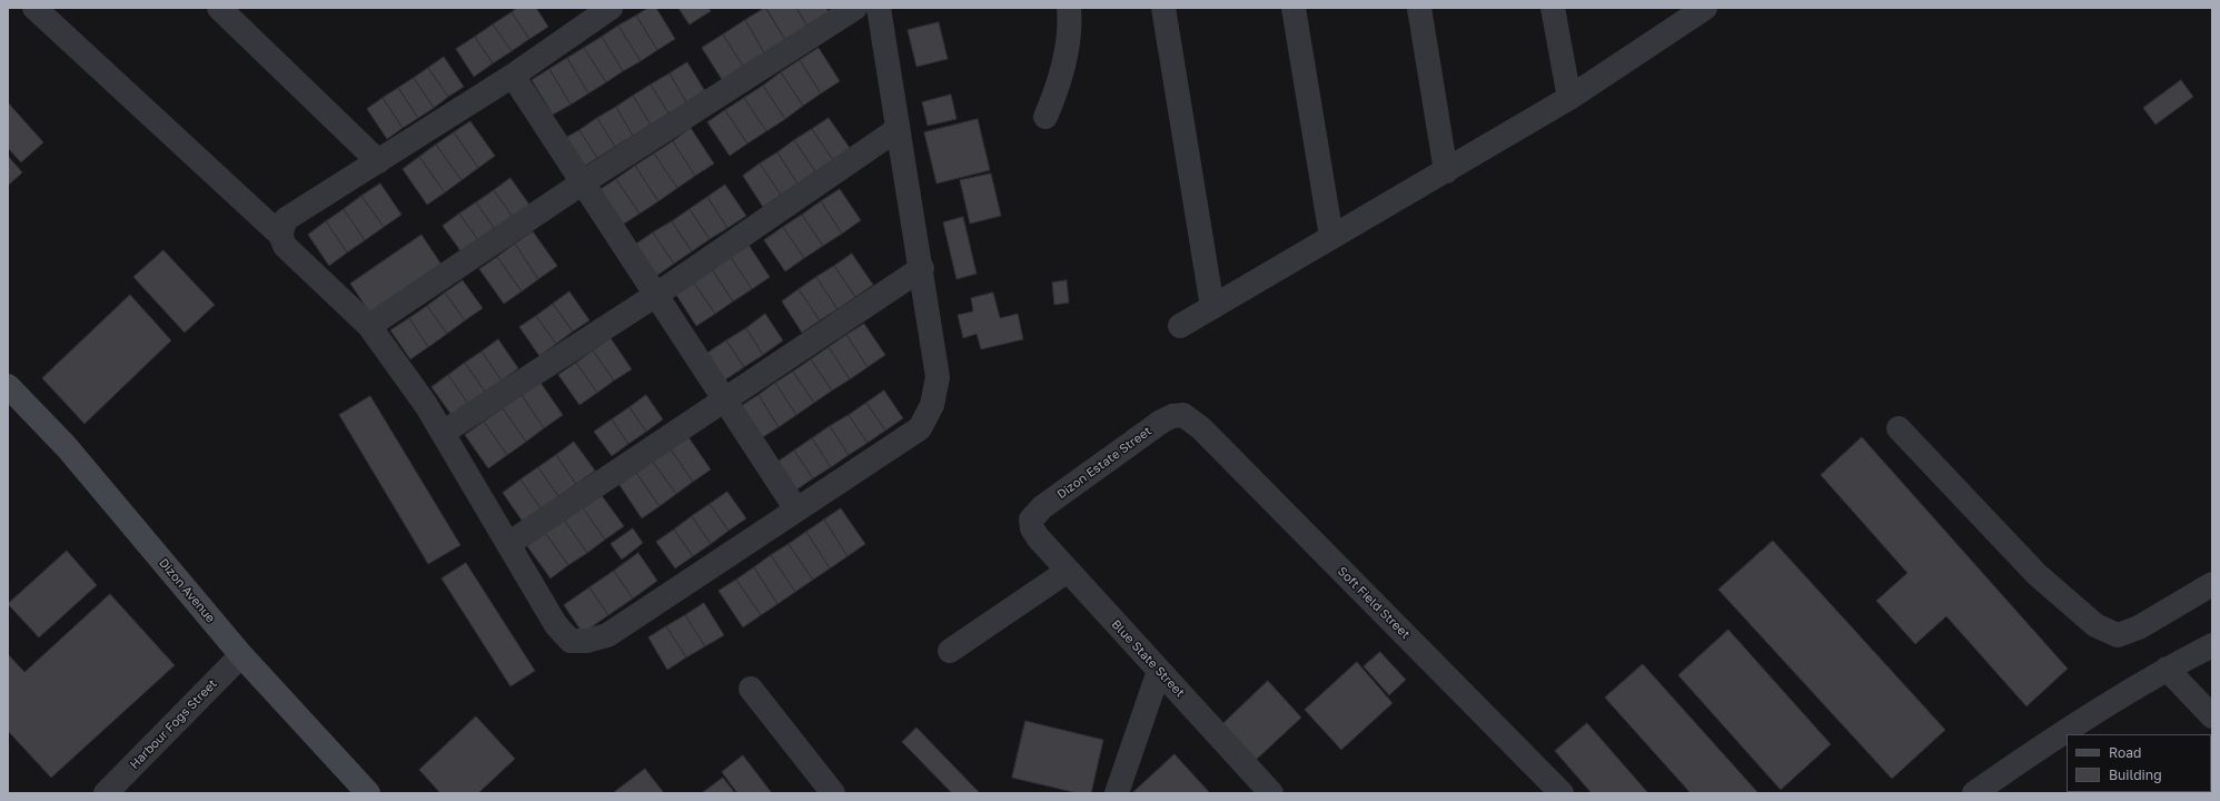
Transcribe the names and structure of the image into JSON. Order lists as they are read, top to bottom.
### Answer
{
  "streets": {
    "street": [
      "Dizon Estate Street",
      "Dizon Avenue",
      "Soft Field Street",
      "Blue State Street",
      "Harbour Fogs Street"
    ]
  },
  "crossings": [
    ["Dizon Estate Street", "Soft Field Street"],
    ["Dizon Estate Street", "Blue State Street"],
    ["Dizon Avenue", "Harbour Fogs Street"]
  ],
  "legend": ["Road", "Building"]
}
